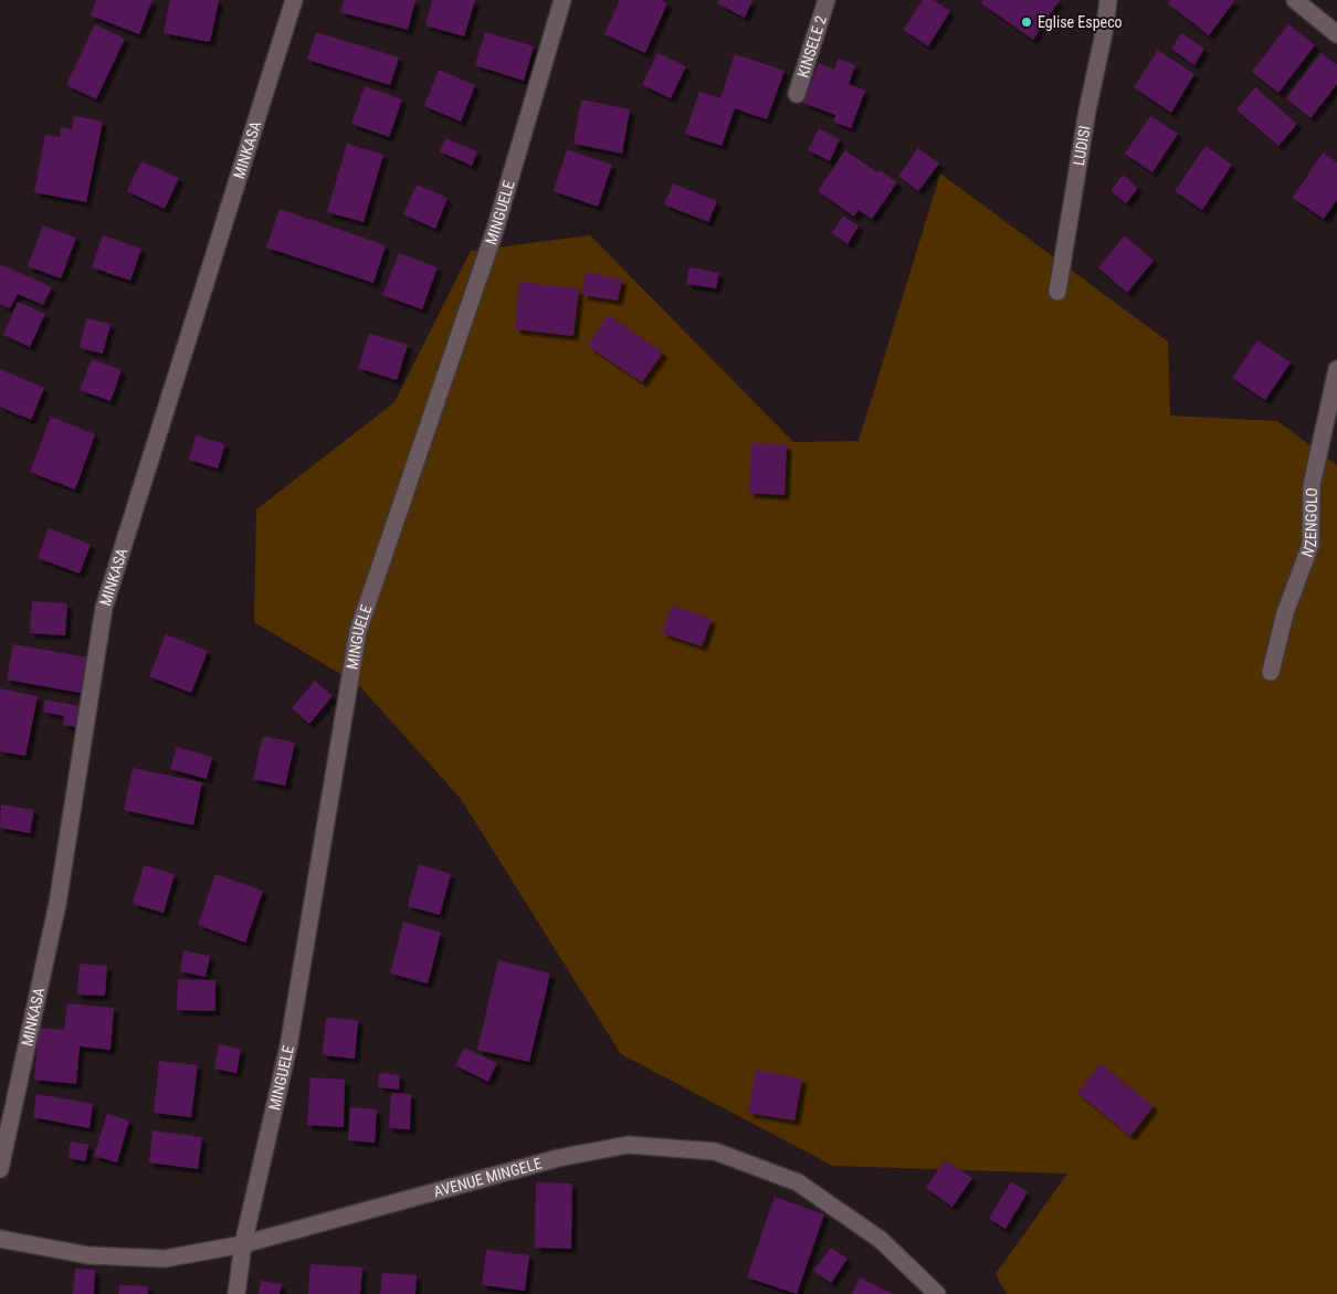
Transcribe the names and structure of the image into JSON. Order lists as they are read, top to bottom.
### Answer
{
  "streets": {
    "street": [
      "KINSELE 2",
      "LUDISI",
      "MINKASA",
      "MINGUELE",
      "NZENGOLO",
      "AVENUE MINGELE"
    ]
  },
  "crossings": [
    ["MINGUELE", "AVENUE MINGELE"]
  ],
  "places": ["Eglise Especo"]
}
